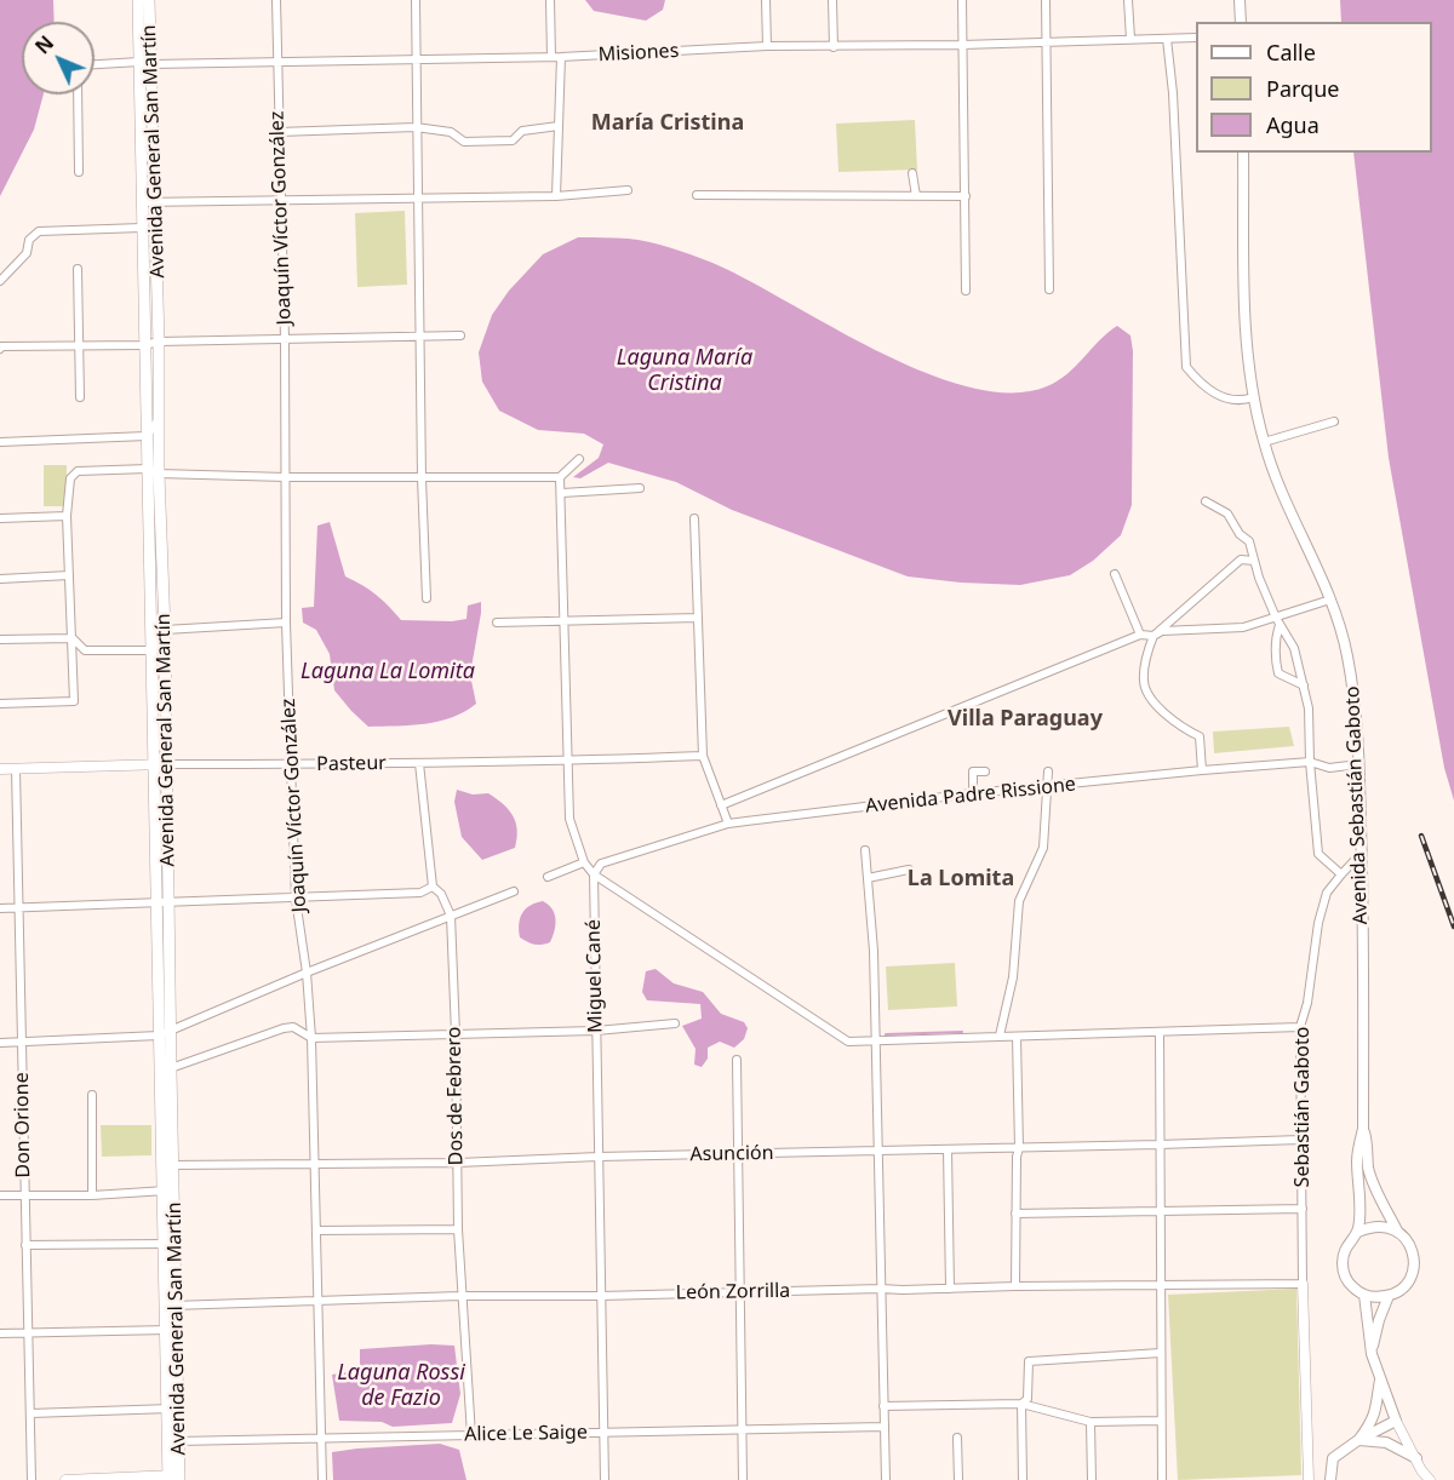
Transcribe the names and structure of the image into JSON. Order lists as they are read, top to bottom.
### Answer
{
  "streets": {
    "main road": ["Avenida General San Martín", "Avenida Sebastián Gaboto"],
    "street": [
      "Misiones",
      "Joaquín Víctor González",
      "Pasteur",
      "Avenida Padre Rissione",
      "Miguel Cané",
      "Dos de Febrero",
      "Sebastián Gaboto",
      "Don Orione",
      "Asunción",
      "León Zorrilla",
      "Alice Le Saige"
    ]
  },
  "crossings": [
    ["Misiones", "Avenida General San Martín"],
    ["Misiones", "Joaquín Víctor González"],
    ["Avenida General San Martín", "Pasteur"],
    ["Avenida General San Martín", "Asunción"],
    ["Avenida General San Martín", "León Zorrilla"],
    ["Avenida General San Martín", "Alice Le Saige"],
    ["Joaquín Víctor González", "Pasteur"],
    ["Joaquín Víctor González", "Asunción"],
    ["Joaquín Víctor González", "León Zorrilla"],
    ["Joaquín Víctor González", "Alice Le Saige"],
    ["Pasteur", "Dos de Febrero"],
    ["Pasteur", "Don Orione"],
    ["Avenida Padre Rissione", "Avenida Sebastián Gaboto"],
    ["Avenida Padre Rissione", "Miguel Cané"],
    ["Avenida Sebastián Gaboto", "Sebastián Gaboto"],
    ["Miguel Cané", "Asunción"],
    ["Miguel Cané", "León Zorrilla"],
    ["Miguel Cané", "Alice Le Saige"],
    ["Dos de Febrero", "Asunción"],
    ["Dos de Febrero", "León Zorrilla"],
    ["Dos de Febrero", "Alice Le Saige"],
    ["Sebastián Gaboto", "Asunción"],
    ["Sebastián Gaboto", "León Zorrilla"]
  ],
  "districts": ["María Cristina", "Villa Paraguay", "La Lomita"],
  "water": ["Laguna María Cristina", "Laguna La Lomita", "Laguna Rossi de Fazio"],
  "legend": ["Calle", "Parque", "Agua"],
  "north": "top left"
}
